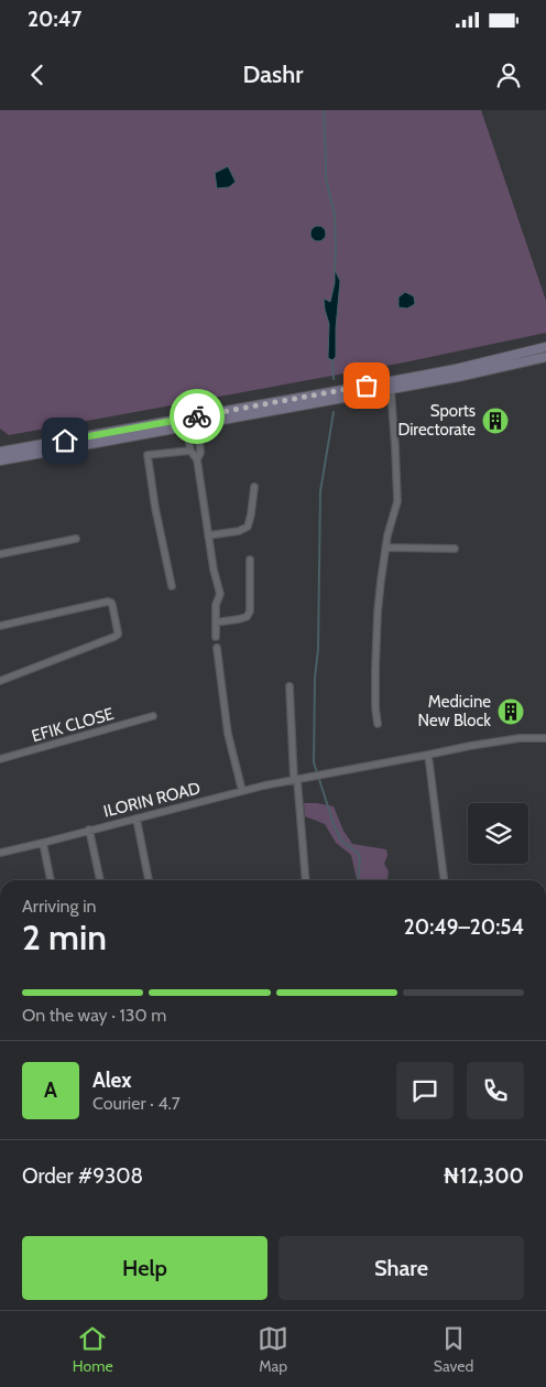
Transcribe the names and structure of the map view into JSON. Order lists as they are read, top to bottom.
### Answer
{
  "streets": {
    "street": ["EFIK CLOSE", "ILORIN ROAD"]
  },
  "places": {
    "building": ["Sports Directorate", "Medicine New Block"]
  },
  "page": {
    "status": "20:47",
    "header": "Dashr",
    "heading": ["2 min", "Arriving in", "20:49–20:54"],
    "panel": [
      "Alex",
      "Courier · 4.7",
      "Order #9308",
      "₦12,300"
    ],
    "bar": "On the way · 130 m",
    "round": "A",
    "buttons": ["Help", "Share"],
    "tabs": ["Home", "Map", "Saved"]
  }
}
